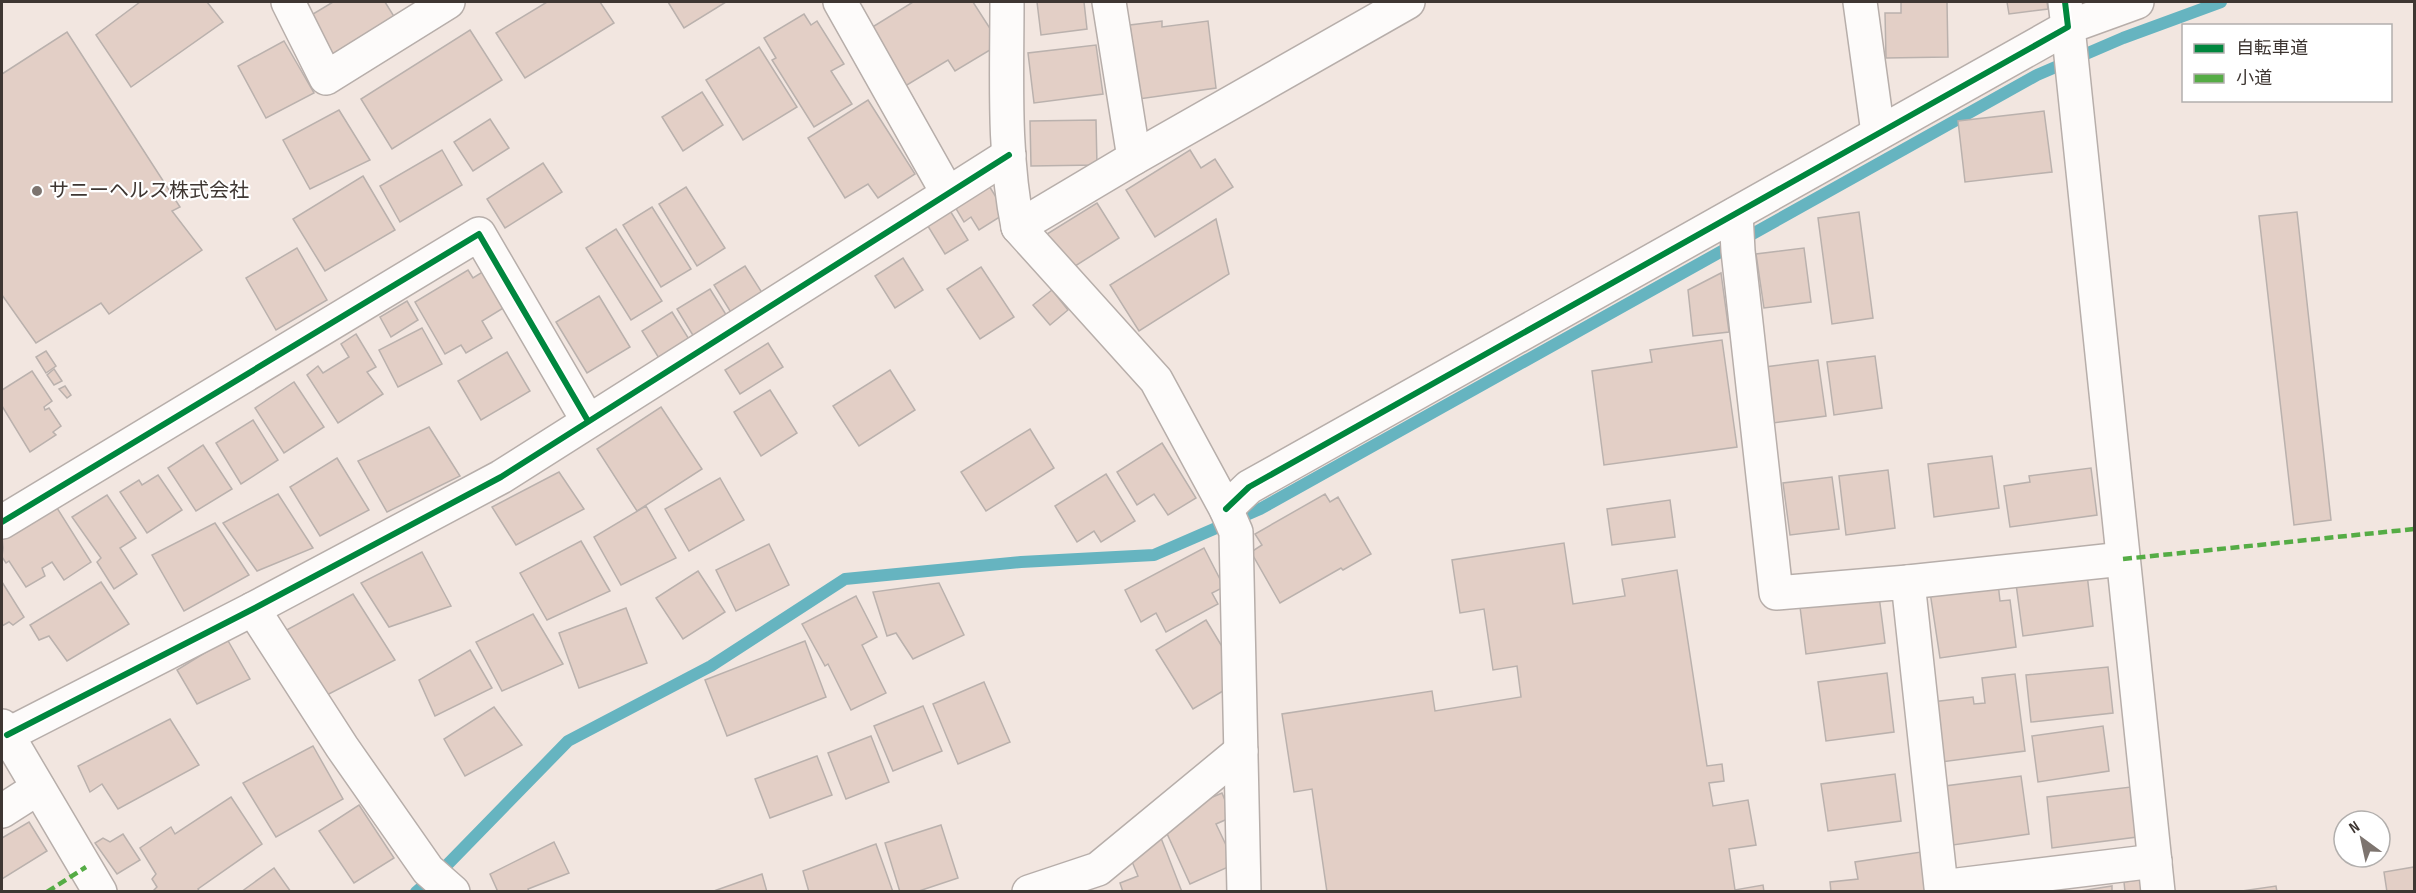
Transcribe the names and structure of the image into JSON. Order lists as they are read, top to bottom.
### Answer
{
  "places": ["サニーヘルス株式会社"],
  "legend": ["自転車道", "小道"],
  "north": "top left"
}
